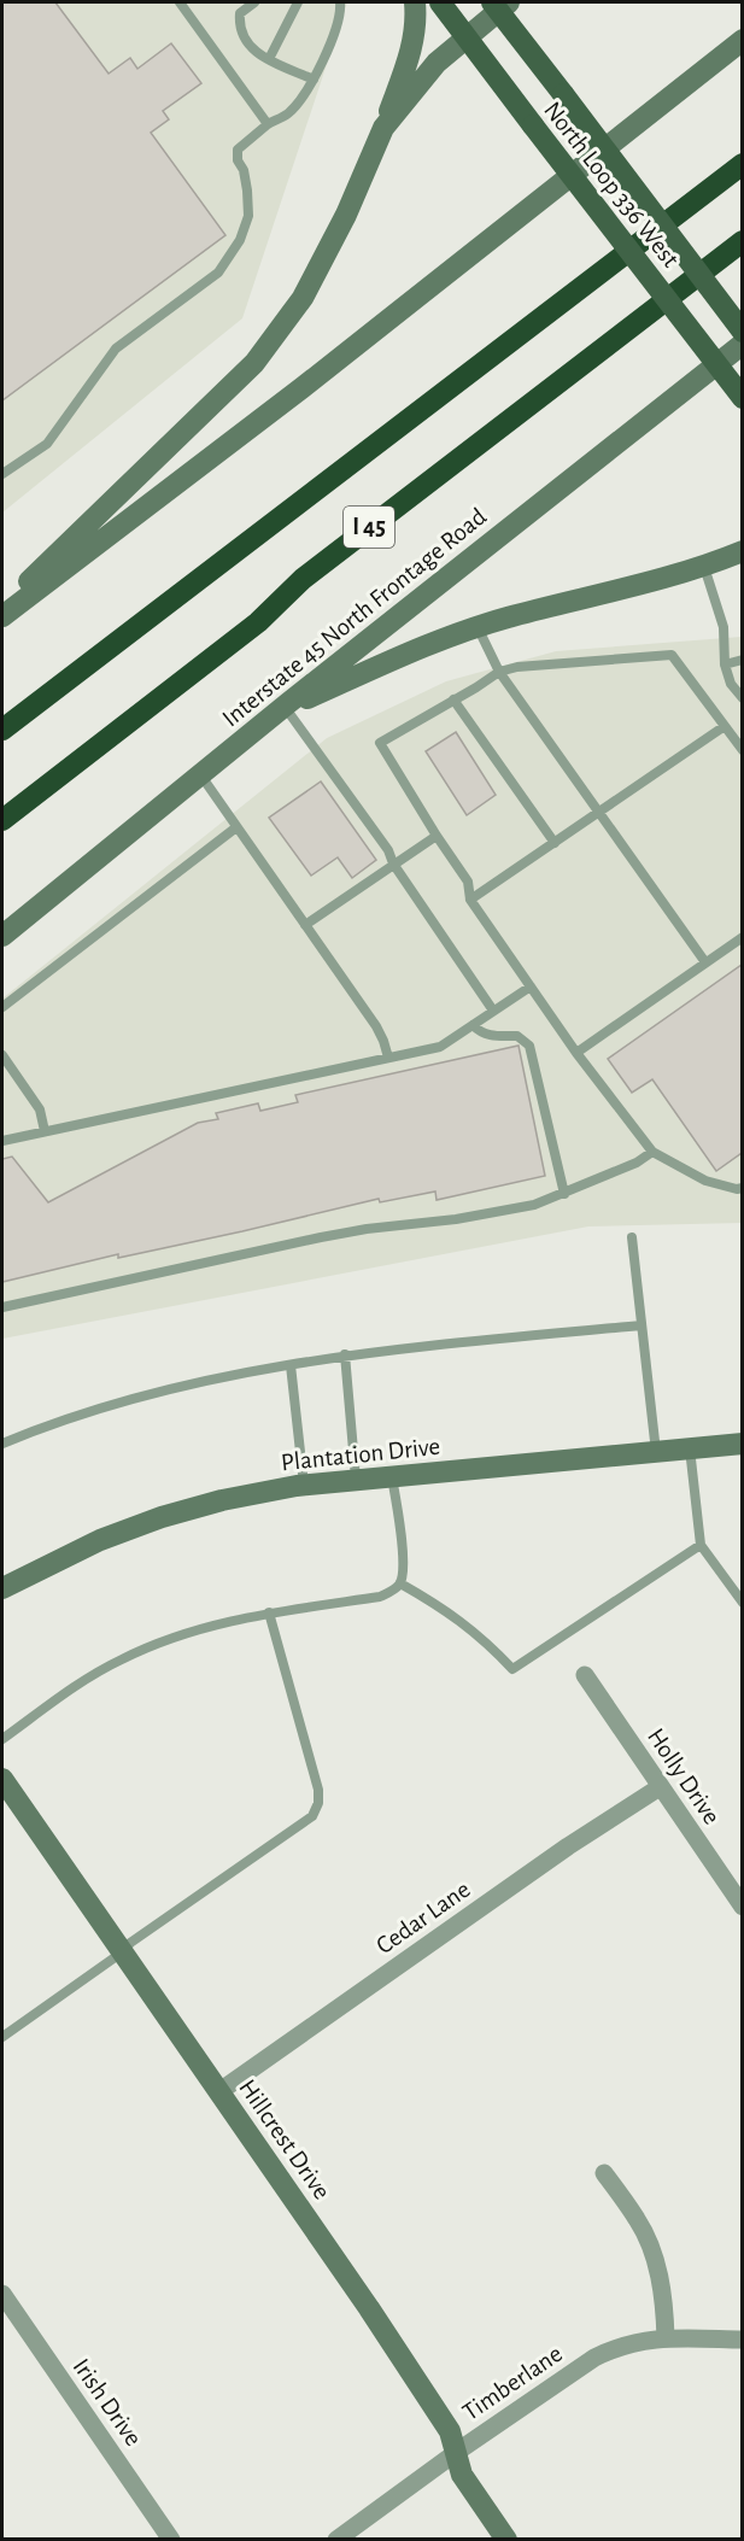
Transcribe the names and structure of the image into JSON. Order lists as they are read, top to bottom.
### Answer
{
  "streets": {
    "highway": ["I 45"],
    "main road": [
      "North Loop 336 West",
      "Interstate 45 North Frontage Road",
      "Plantation Drive",
      "Hillcrest Drive"
    ],
    "street": [
      "Holly Drive",
      "Cedar Lane",
      "Timberlane",
      "Irish Drive"
    ]
  },
  "crossings": [
    ["Holly Drive", "Cedar Lane"],
    ["Cedar Lane", "Hillcrest Drive"],
    ["Hillcrest Drive", "Timberlane"]
  ]
}
